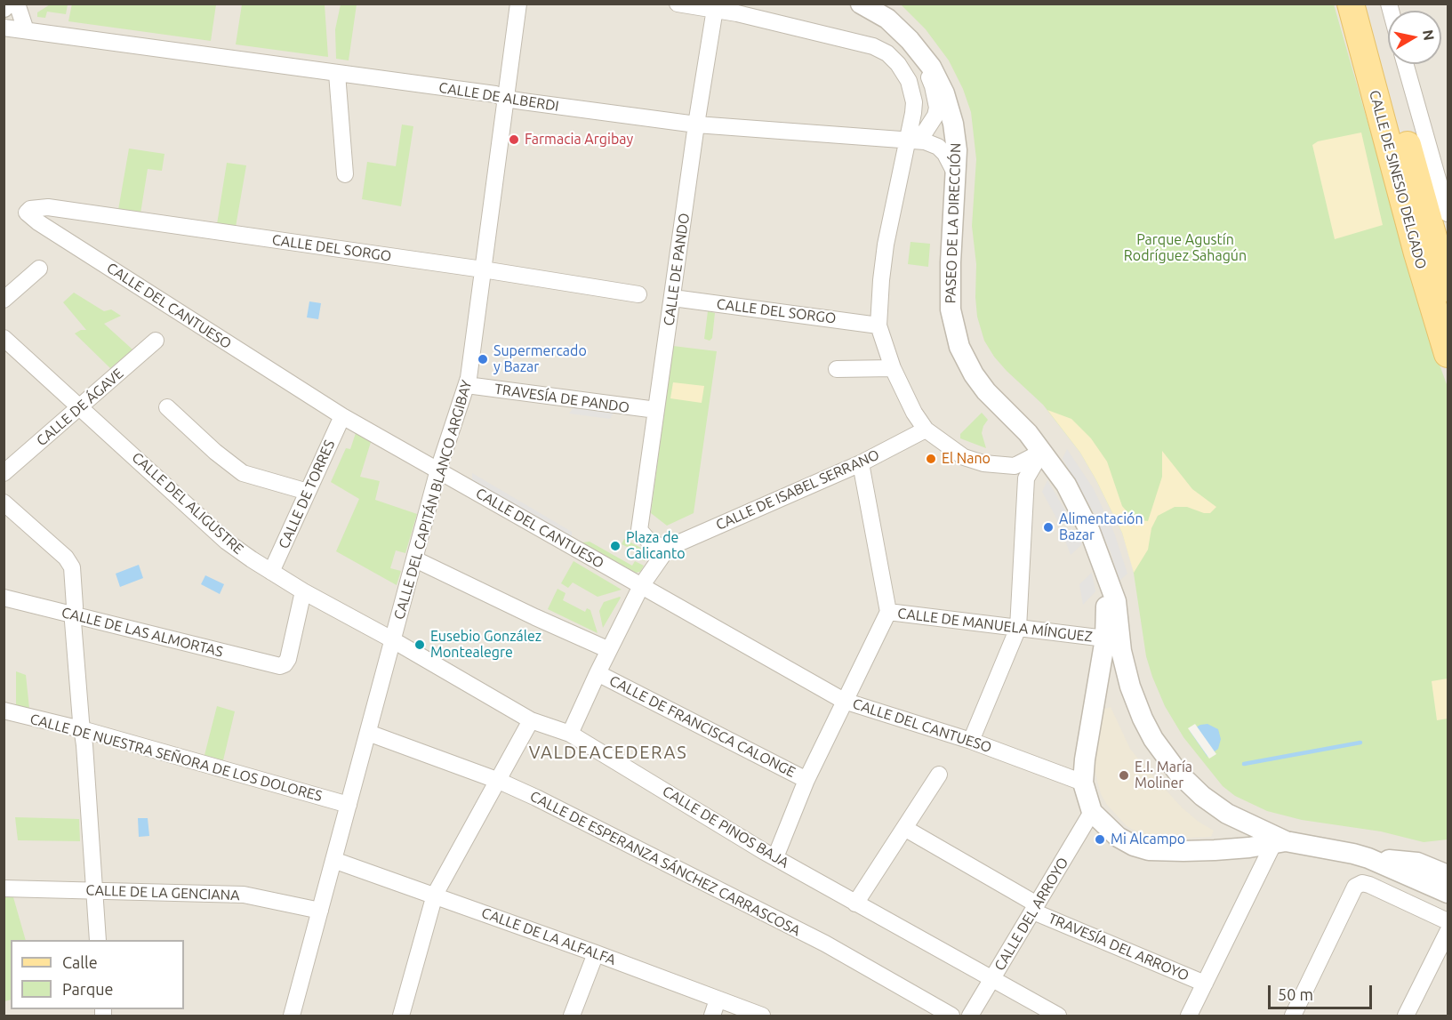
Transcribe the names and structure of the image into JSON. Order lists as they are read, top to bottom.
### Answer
{
  "streets": {
    "main road": ["CALLE DE SINESIO DELGADO"],
    "street": [
      "CALLE DE ALBERDI",
      "PASEO DE LA DIRECCIÓN",
      "CALLE DEL SORGO",
      "CALLE DE PANDO",
      "CALLE DEL CANTUESO",
      "TRAVESÍA DE PANDO",
      "CALLE DE ÁGAVE",
      "CALLE DE ISABEL SERRANO",
      "CALLE DE TORRES",
      "CALLE DEL CAPITÁN BLANCO ARGIBAY",
      "CALLE DEL ALIGUSTRE",
      "CALLE DE MANUELA MÍNGUEZ",
      "CALLE DE LAS ALMORTAS",
      "CALLE DE FRANCISCA CALONGE",
      "CALLE DE NUESTRA SEÑORA DE LOS DOLORES",
      "CALLE DE PINOS BAJA",
      "CALLE DE ESPERANZA SÁNCHEZ CARRASCOSA",
      "CALLE DE LA GENCIANA",
      "CALLE DEL ARROYO",
      "CALLE DE LA ALFALFA",
      "TRAVESÍA DEL ARROYO"
    ]
  },
  "crossings": [
    ["CALLE DE ALBERDI", "PASEO DE LA DIRECCIÓN"],
    ["CALLE DE ALBERDI", "CALLE DE PANDO"],
    ["CALLE DE ALBERDI", "CALLE DEL CAPITÁN BLANCO ARGIBAY"],
    ["PASEO DE LA DIRECCIÓN", "CALLE DEL CANTUESO"],
    ["PASEO DE LA DIRECCIÓN", "CALLE DE MANUELA MÍNGUEZ"],
    ["PASEO DE LA DIRECCIÓN", "CALLE DEL ARROYO"],
    ["CALLE DEL SORGO", "CALLE DE PANDO"],
    ["CALLE DEL SORGO", "CALLE DEL CANTUESO"],
    ["CALLE DEL SORGO", "CALLE DEL CAPITÁN BLANCO ARGIBAY"],
    ["CALLE DE PANDO", "TRAVESÍA DE PANDO"],
    ["CALLE DE PANDO", "CALLE DE ISABEL SERRANO"],
    ["CALLE DEL CANTUESO", "CALLE DE TORRES"],
    ["CALLE DEL CANTUESO", "CALLE DEL CAPITÁN BLANCO ARGIBAY"],
    ["CALLE DEL CANTUESO", "CALLE DE MANUELA MÍNGUEZ"],
    ["TRAVESÍA DE PANDO", "CALLE DEL CAPITÁN BLANCO ARGIBAY"],
    ["CALLE DE ÁGAVE", "CALLE DEL ALIGUSTRE"],
    ["CALLE DE TORRES", "CALLE DEL ALIGUSTRE"],
    ["CALLE DEL CAPITÁN BLANCO ARGIBAY", "CALLE DEL ALIGUSTRE"],
    ["CALLE DEL CAPITÁN BLANCO ARGIBAY", "CALLE DE NUESTRA SEÑORA DE LOS DOLORES"],
    ["CALLE DEL CAPITÁN BLANCO ARGIBAY", "CALLE DE PINOS BAJA"],
    ["CALLE DEL CAPITÁN BLANCO ARGIBAY", "CALLE DE ESPERANZA SÁNCHEZ CARRASCOSA"],
    ["CALLE DEL CAPITÁN BLANCO ARGIBAY", "CALLE DE LA GENCIANA"],
    ["CALLE DEL CAPITÁN BLANCO ARGIBAY", "CALLE DE LA ALFALFA"],
    ["CALLE DEL ALIGUSTRE", "CALLE DE LAS ALMORTAS"],
    ["CALLE DEL ALIGUSTRE", "CALLE DE PINOS BAJA"],
    ["CALLE DE MANUELA MÍNGUEZ", "CALLE DE FRANCISCA CALONGE"],
    ["CALLE DE MANUELA MÍNGUEZ", "CALLE DE PINOS BAJA"],
    ["CALLE DE PINOS BAJA", "CALLE DEL ARROYO"],
    ["CALLE DEL ARROYO", "TRAVESÍA DEL ARROYO"]
  ],
  "districts": ["VALDEACEDERAS"],
  "parks": ["Parque Agustín Rodríguez Sahagún"],
  "places": [
    "Farmacia Argibay",
    "Supermercado y Bazar",
    "El Nano",
    "Alimentación Bazar",
    "Plaza de Calicanto",
    "Eusebio González Montealegre",
    "E.I. María Moliner",
    "Mi Alcampo"
  ],
  "legend": ["Calle", "Parque"],
  "scale_bar": "50 m",
  "north": "right"
}
